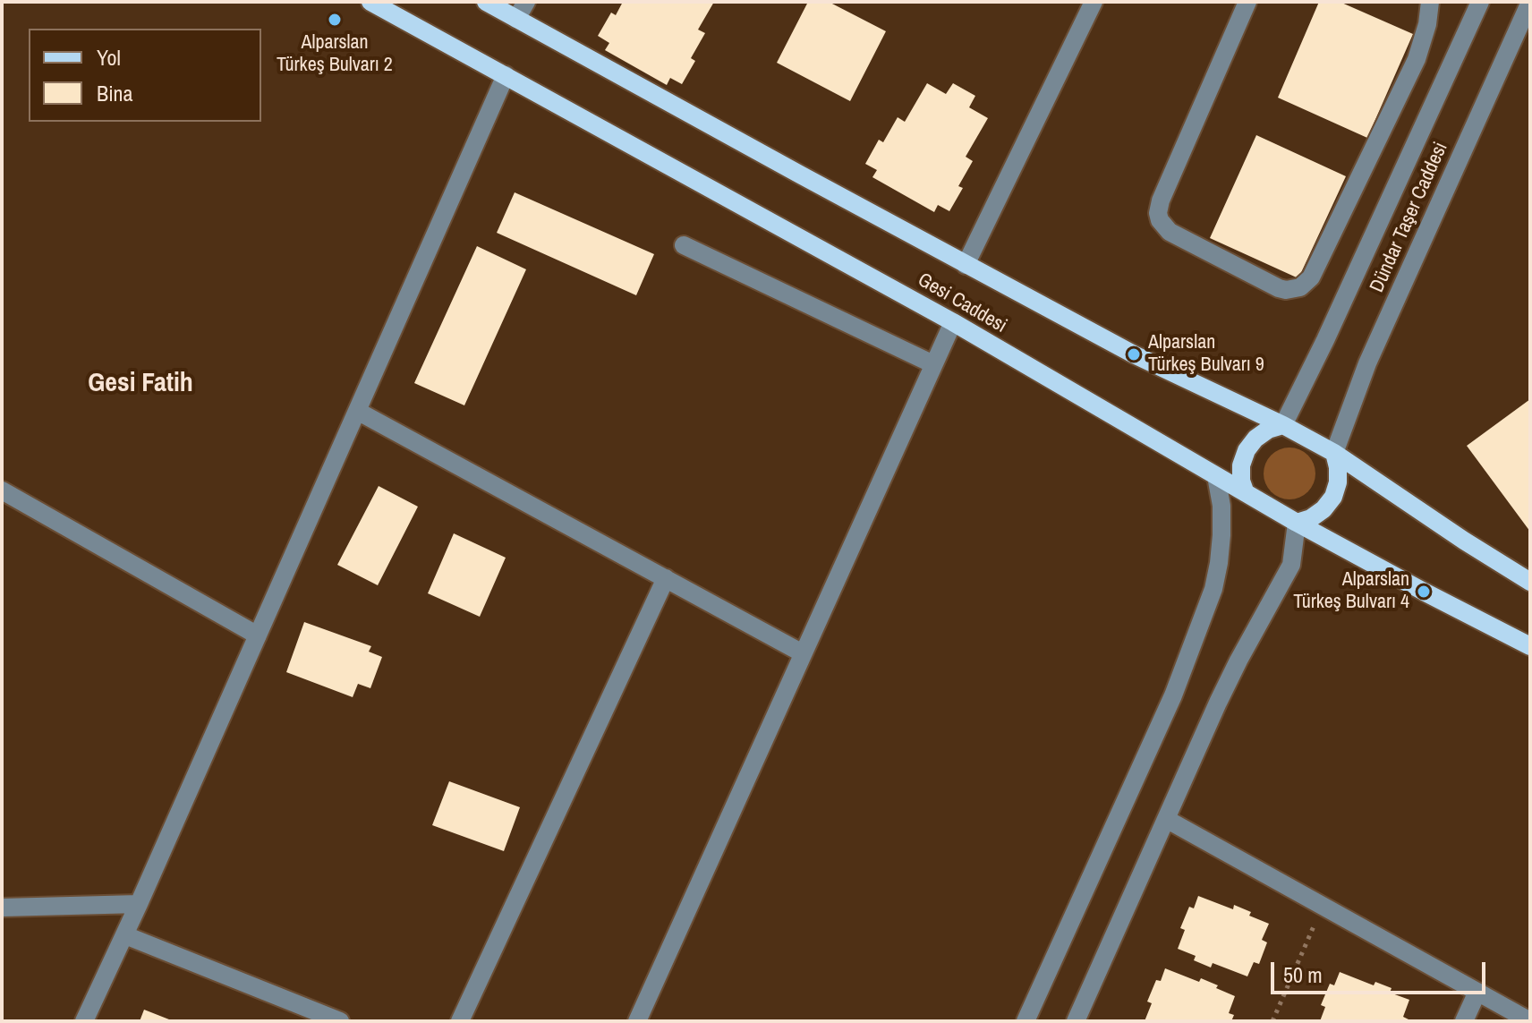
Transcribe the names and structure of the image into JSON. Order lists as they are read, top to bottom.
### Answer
{
  "streets": {
    "main road": ["Gesi Caddesi"],
    "street": ["Dündar Taşer Caddesi"]
  },
  "crossings": [
    ["Dündar Taşer Caddesi", "Gesi Caddesi"]
  ],
  "districts": ["Gesi Fatih"],
  "places": ["Alparslan Türkeş Bulvarı 2", "Alparslan Türkeş Bulvarı 9", "Alparslan Türkeş Bulvarı 4"],
  "legend": ["Yol", "Bina"],
  "scale_bar": "50 m"
}
